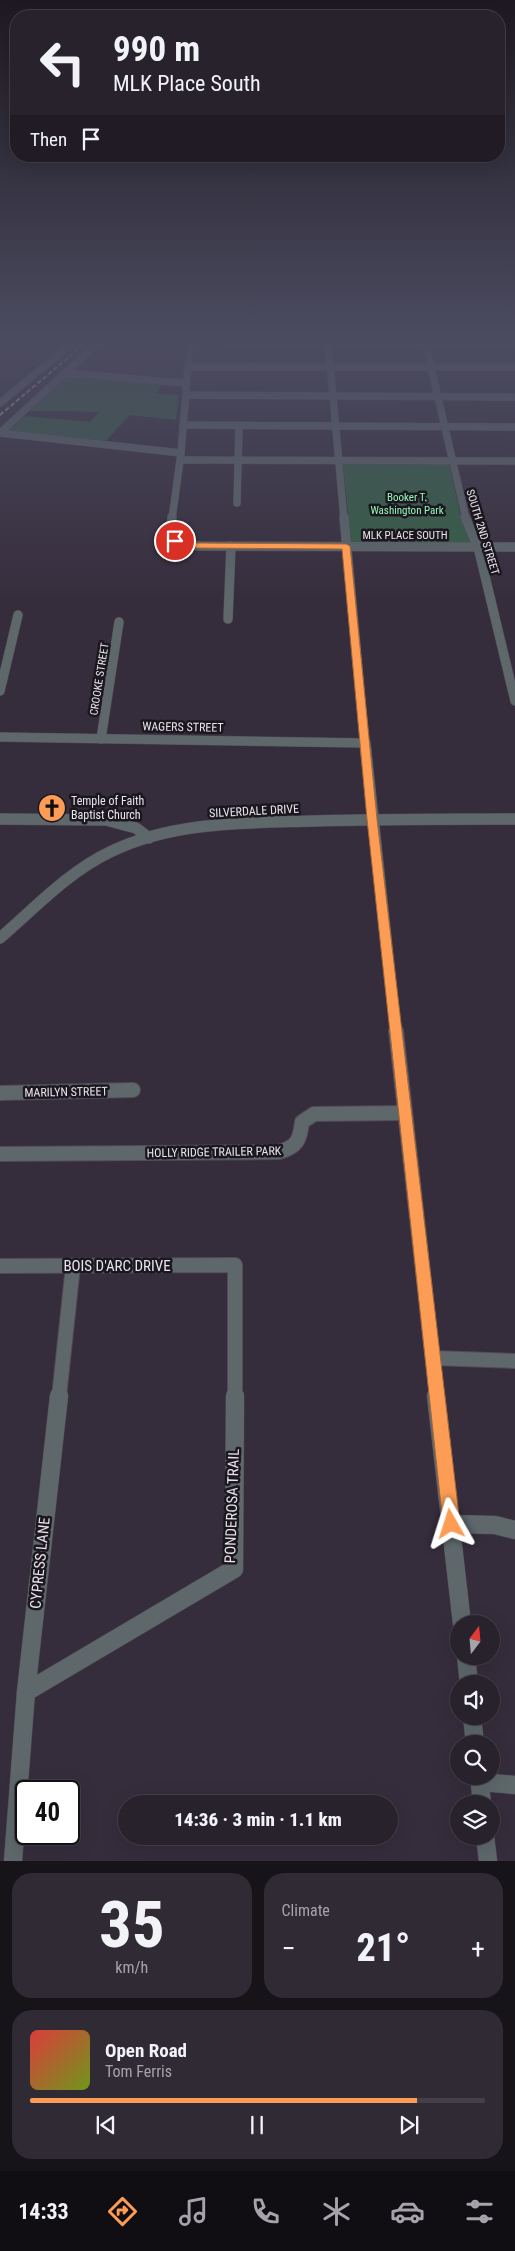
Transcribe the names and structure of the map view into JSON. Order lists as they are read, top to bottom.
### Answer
{
  "streets": {
    "street": [
      "SOUTH 2ND STREET",
      "MLK PLACE SOUTH",
      "CROOKE STREET",
      "WAGERS STREET",
      "SILVERDALE DRIVE",
      "MARILYN STREET",
      "HOLLY RIDGE TRAILER PARK",
      "BOIS D'ARC DRIVE",
      "PONDEROSA TRAIL",
      "CYPRESS LANE"
    ]
  },
  "crossings": [
    ["SOUTH 2ND STREET", "MLK PLACE SOUTH"],
    ["CROOKE STREET", "WAGERS STREET"],
    ["BOIS D'ARC DRIVE", "PONDEROSA TRAIL"],
    ["BOIS D'ARC DRIVE", "CYPRESS LANE"],
    ["PONDEROSA TRAIL", "CYPRESS LANE"]
  ],
  "parks": ["Booker T. Washington Park"],
  "places": {
    "church": ["Temple of Faith Baptist Church"]
  },
  "north": "top",
  "page": {
    "turn": ["990 m", "MLK Place South"],
    "then": "Then",
    "limit": "40",
    "trip": "14:36 · 3 min · 1.1 km",
    "tile": [
      ["35", "km/h"],
      "Climate"
    ],
    "heat": ["−", "21°", "+"],
    "song": ["Open Road", "Tom Ferris"],
    "tabs": "14:33"
  }
}
